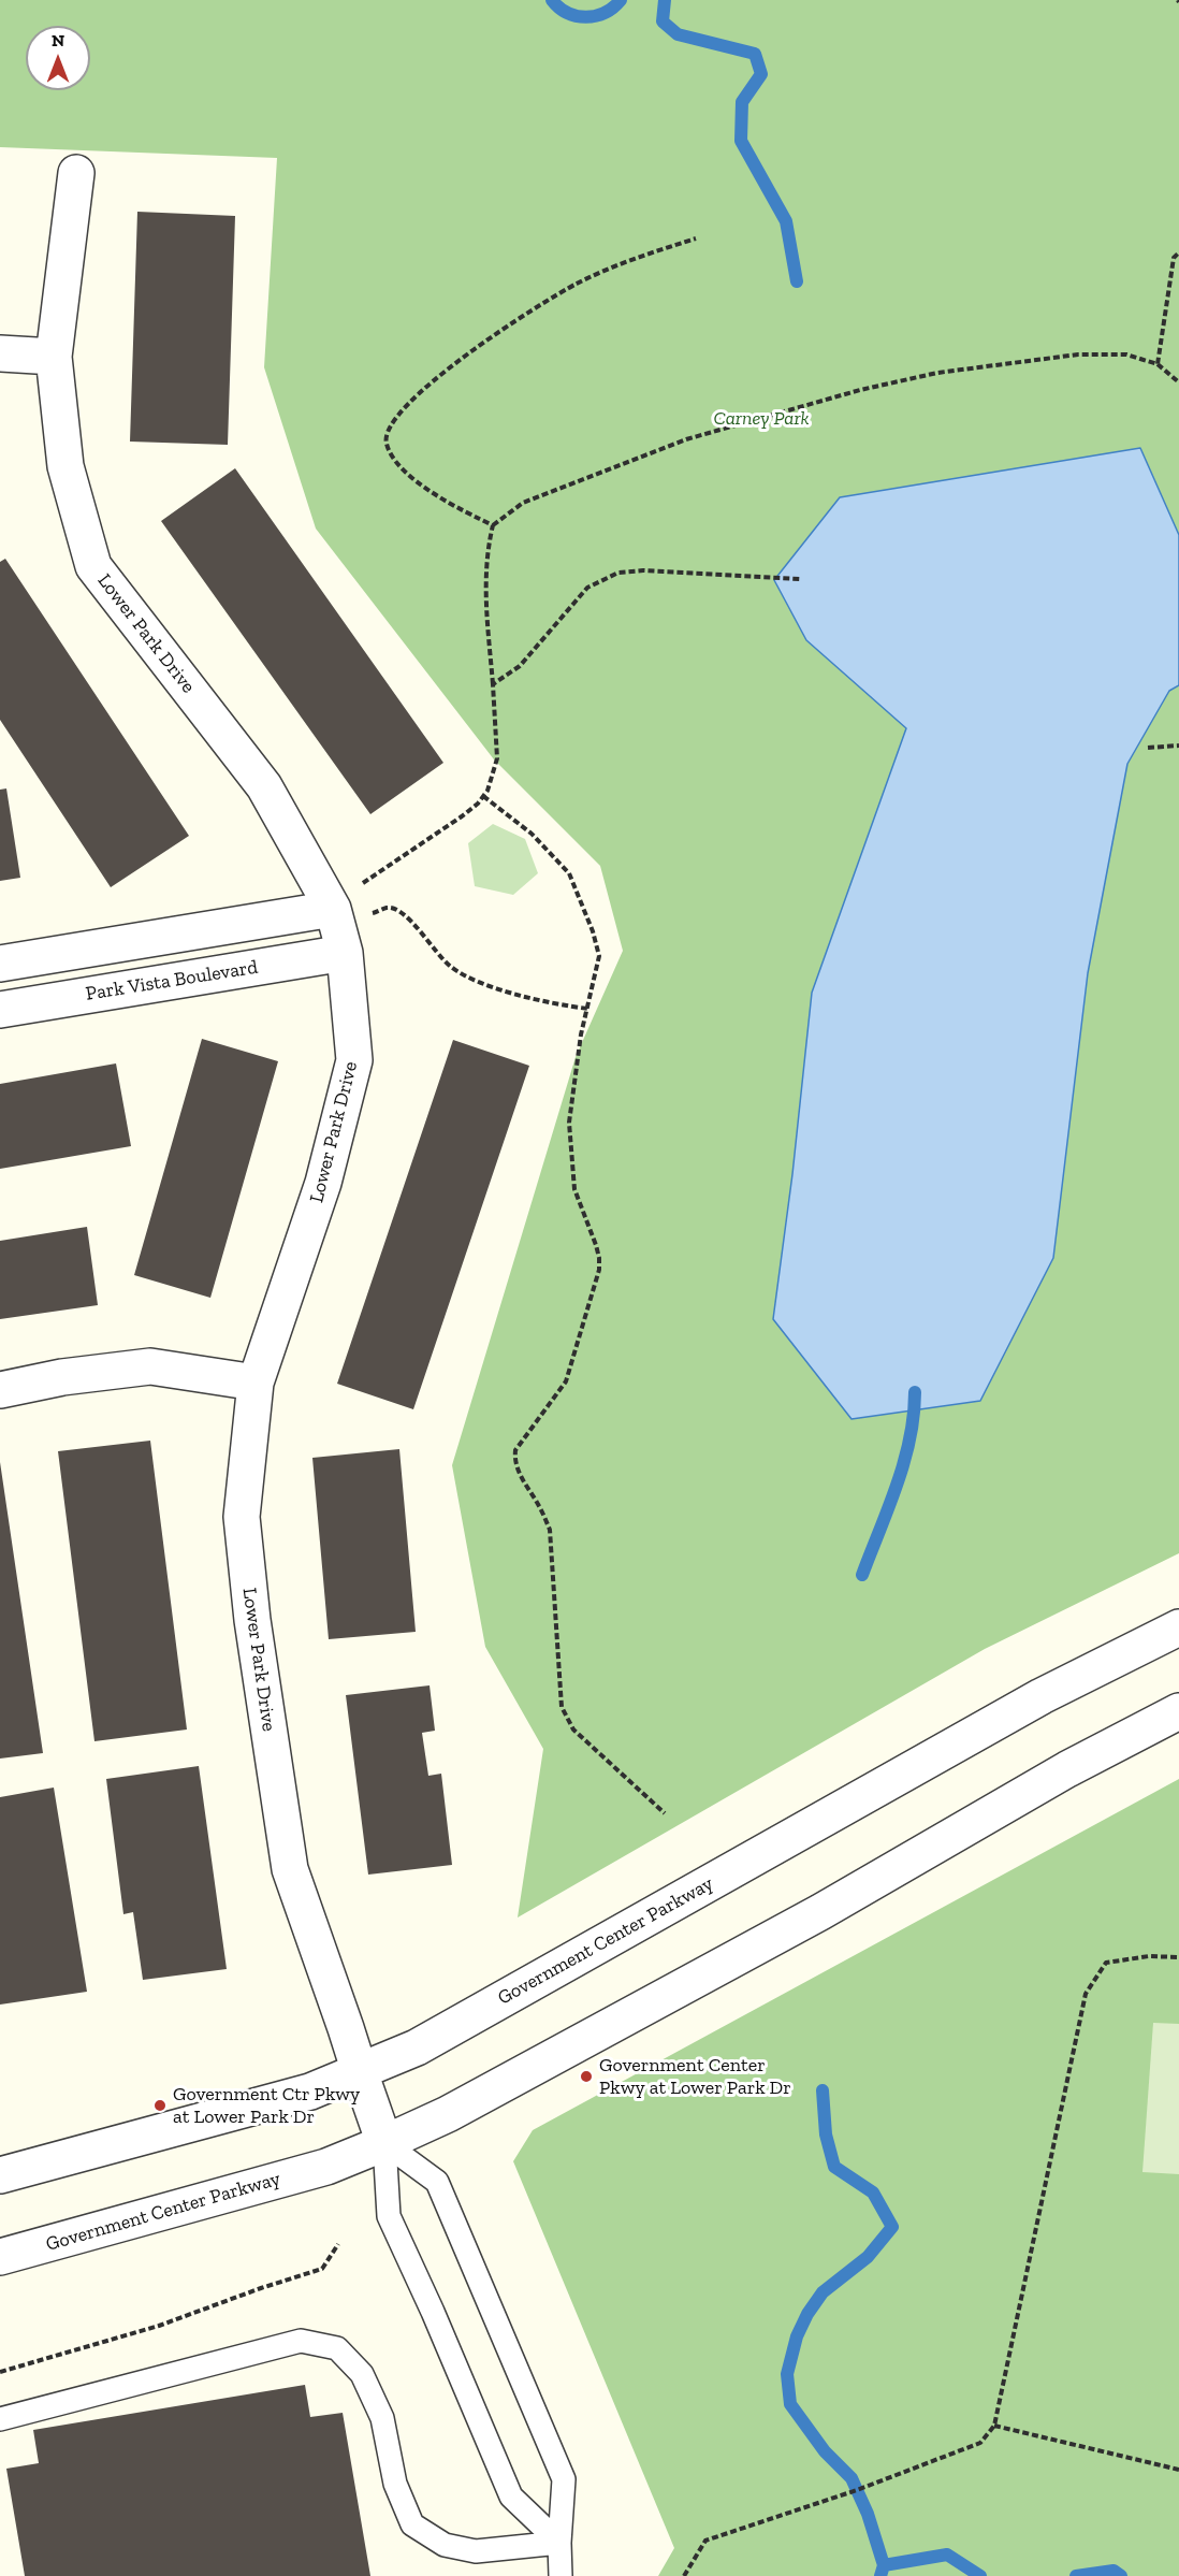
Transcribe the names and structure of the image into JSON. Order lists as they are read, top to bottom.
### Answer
{
  "streets": {
    "street": ["Lower Park Drive", "Park Vista Boulevard", "Government Center Parkway"]
  },
  "crossings": [
    ["Lower Park Drive", "Park Vista Boulevard"],
    ["Lower Park Drive", "Government Center Parkway"]
  ],
  "parks": ["Carney Park"],
  "places": ["Government Center Pkwy at Lower Park Dr", "Government Ctr Pkwy at Lower Park Dr"],
  "north": "top"
}
